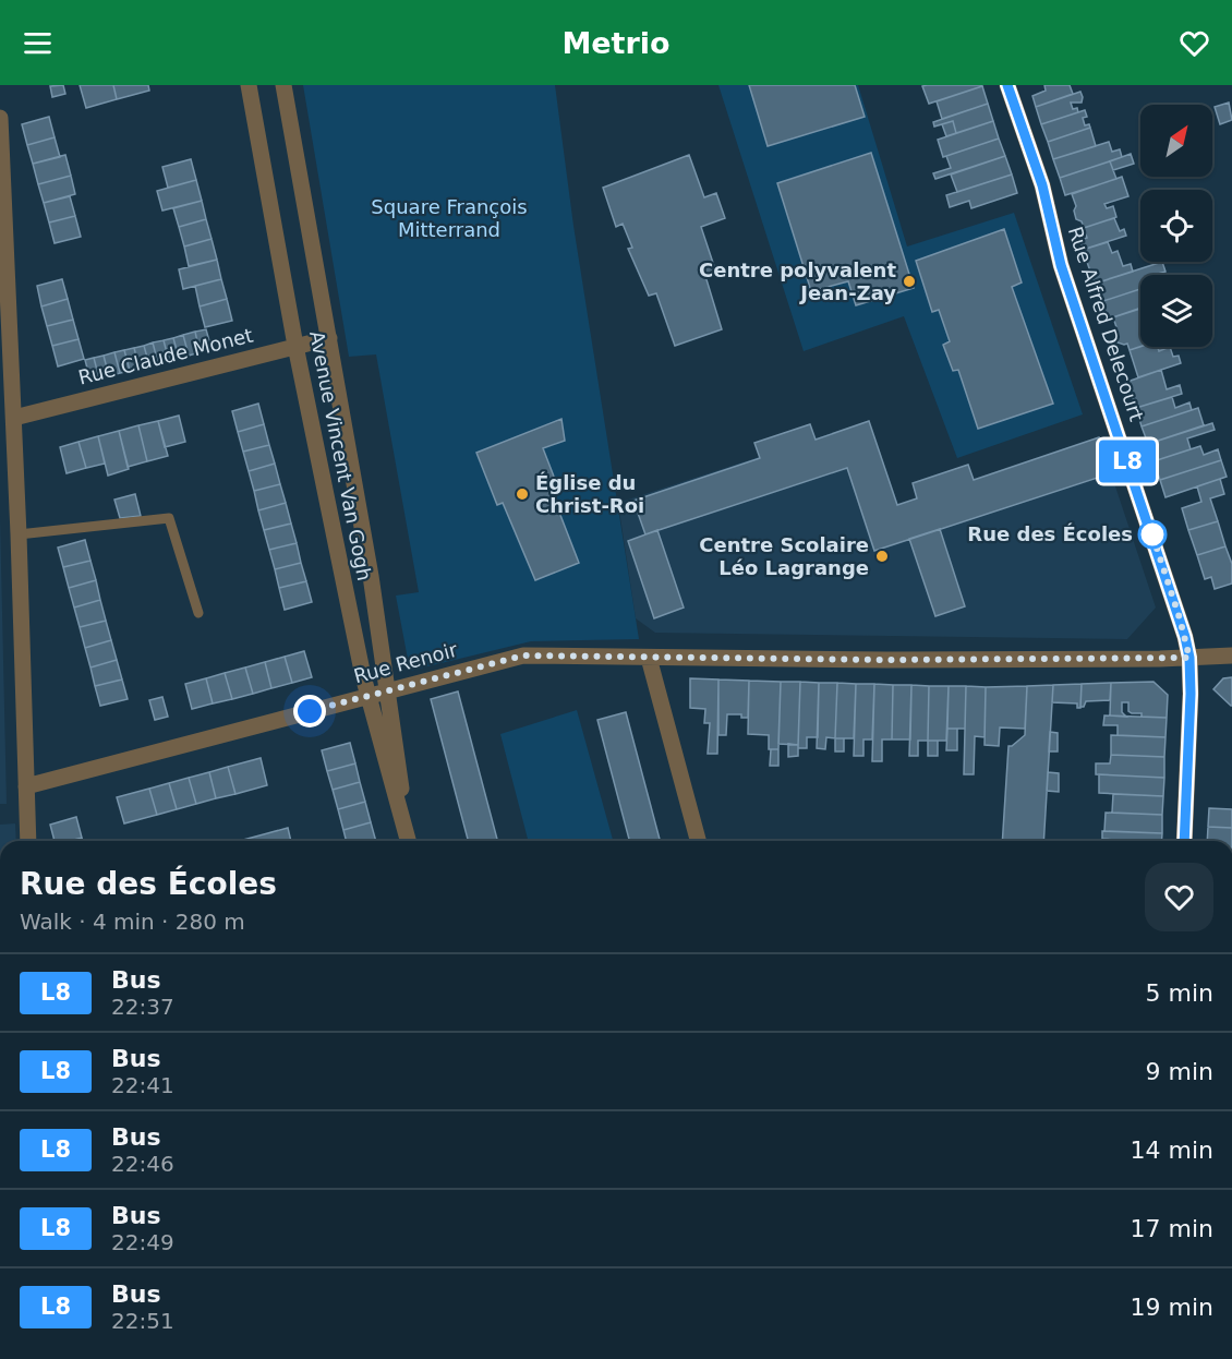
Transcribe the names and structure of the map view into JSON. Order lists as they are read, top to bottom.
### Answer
{
  "streets": {
    "street": [
      "Rue Alfred Delecourt",
      "Rue Claude Monet",
      "Avenue Vincent Van Gogh",
      "Rue Renoir"
    ]
  },
  "crossings": [
    ["Rue Claude Monet", "Avenue Vincent Van Gogh"],
    ["Avenue Vincent Van Gogh", "Rue Renoir"]
  ],
  "parks": ["Square François Mitterrand"],
  "places": [
    "Centre polyvalent Jean-Zay",
    "Église du Christ-Roi",
    "Rue des Écoles",
    "Centre Scolaire Léo Lagrange"
  ],
  "lines": ["bus line L8"],
  "north": "top right",
  "page": {
    "header": "Metrio",
    "on_map": "L8",
    "heading": ["Rue des Écoles", "Walk · 4 min · 280 m"],
    "list": [
      {
        "mark": "L8",
        "name": "Bus",
        "note": "22:37",
        "value": "5 min"
      },
      {
        "mark": "L8",
        "name": "Bus",
        "note": "22:41",
        "value": "9 min"
      },
      {
        "mark": "L8",
        "name": "Bus",
        "note": "22:46",
        "value": "14 min"
      },
      {
        "mark": "L8",
        "name": "Bus",
        "note": "22:49",
        "value": "17 min"
      },
      {
        "mark": "L8",
        "name": "Bus",
        "note": "22:51",
        "value": "19 min"
      }
    ]
  }
}
